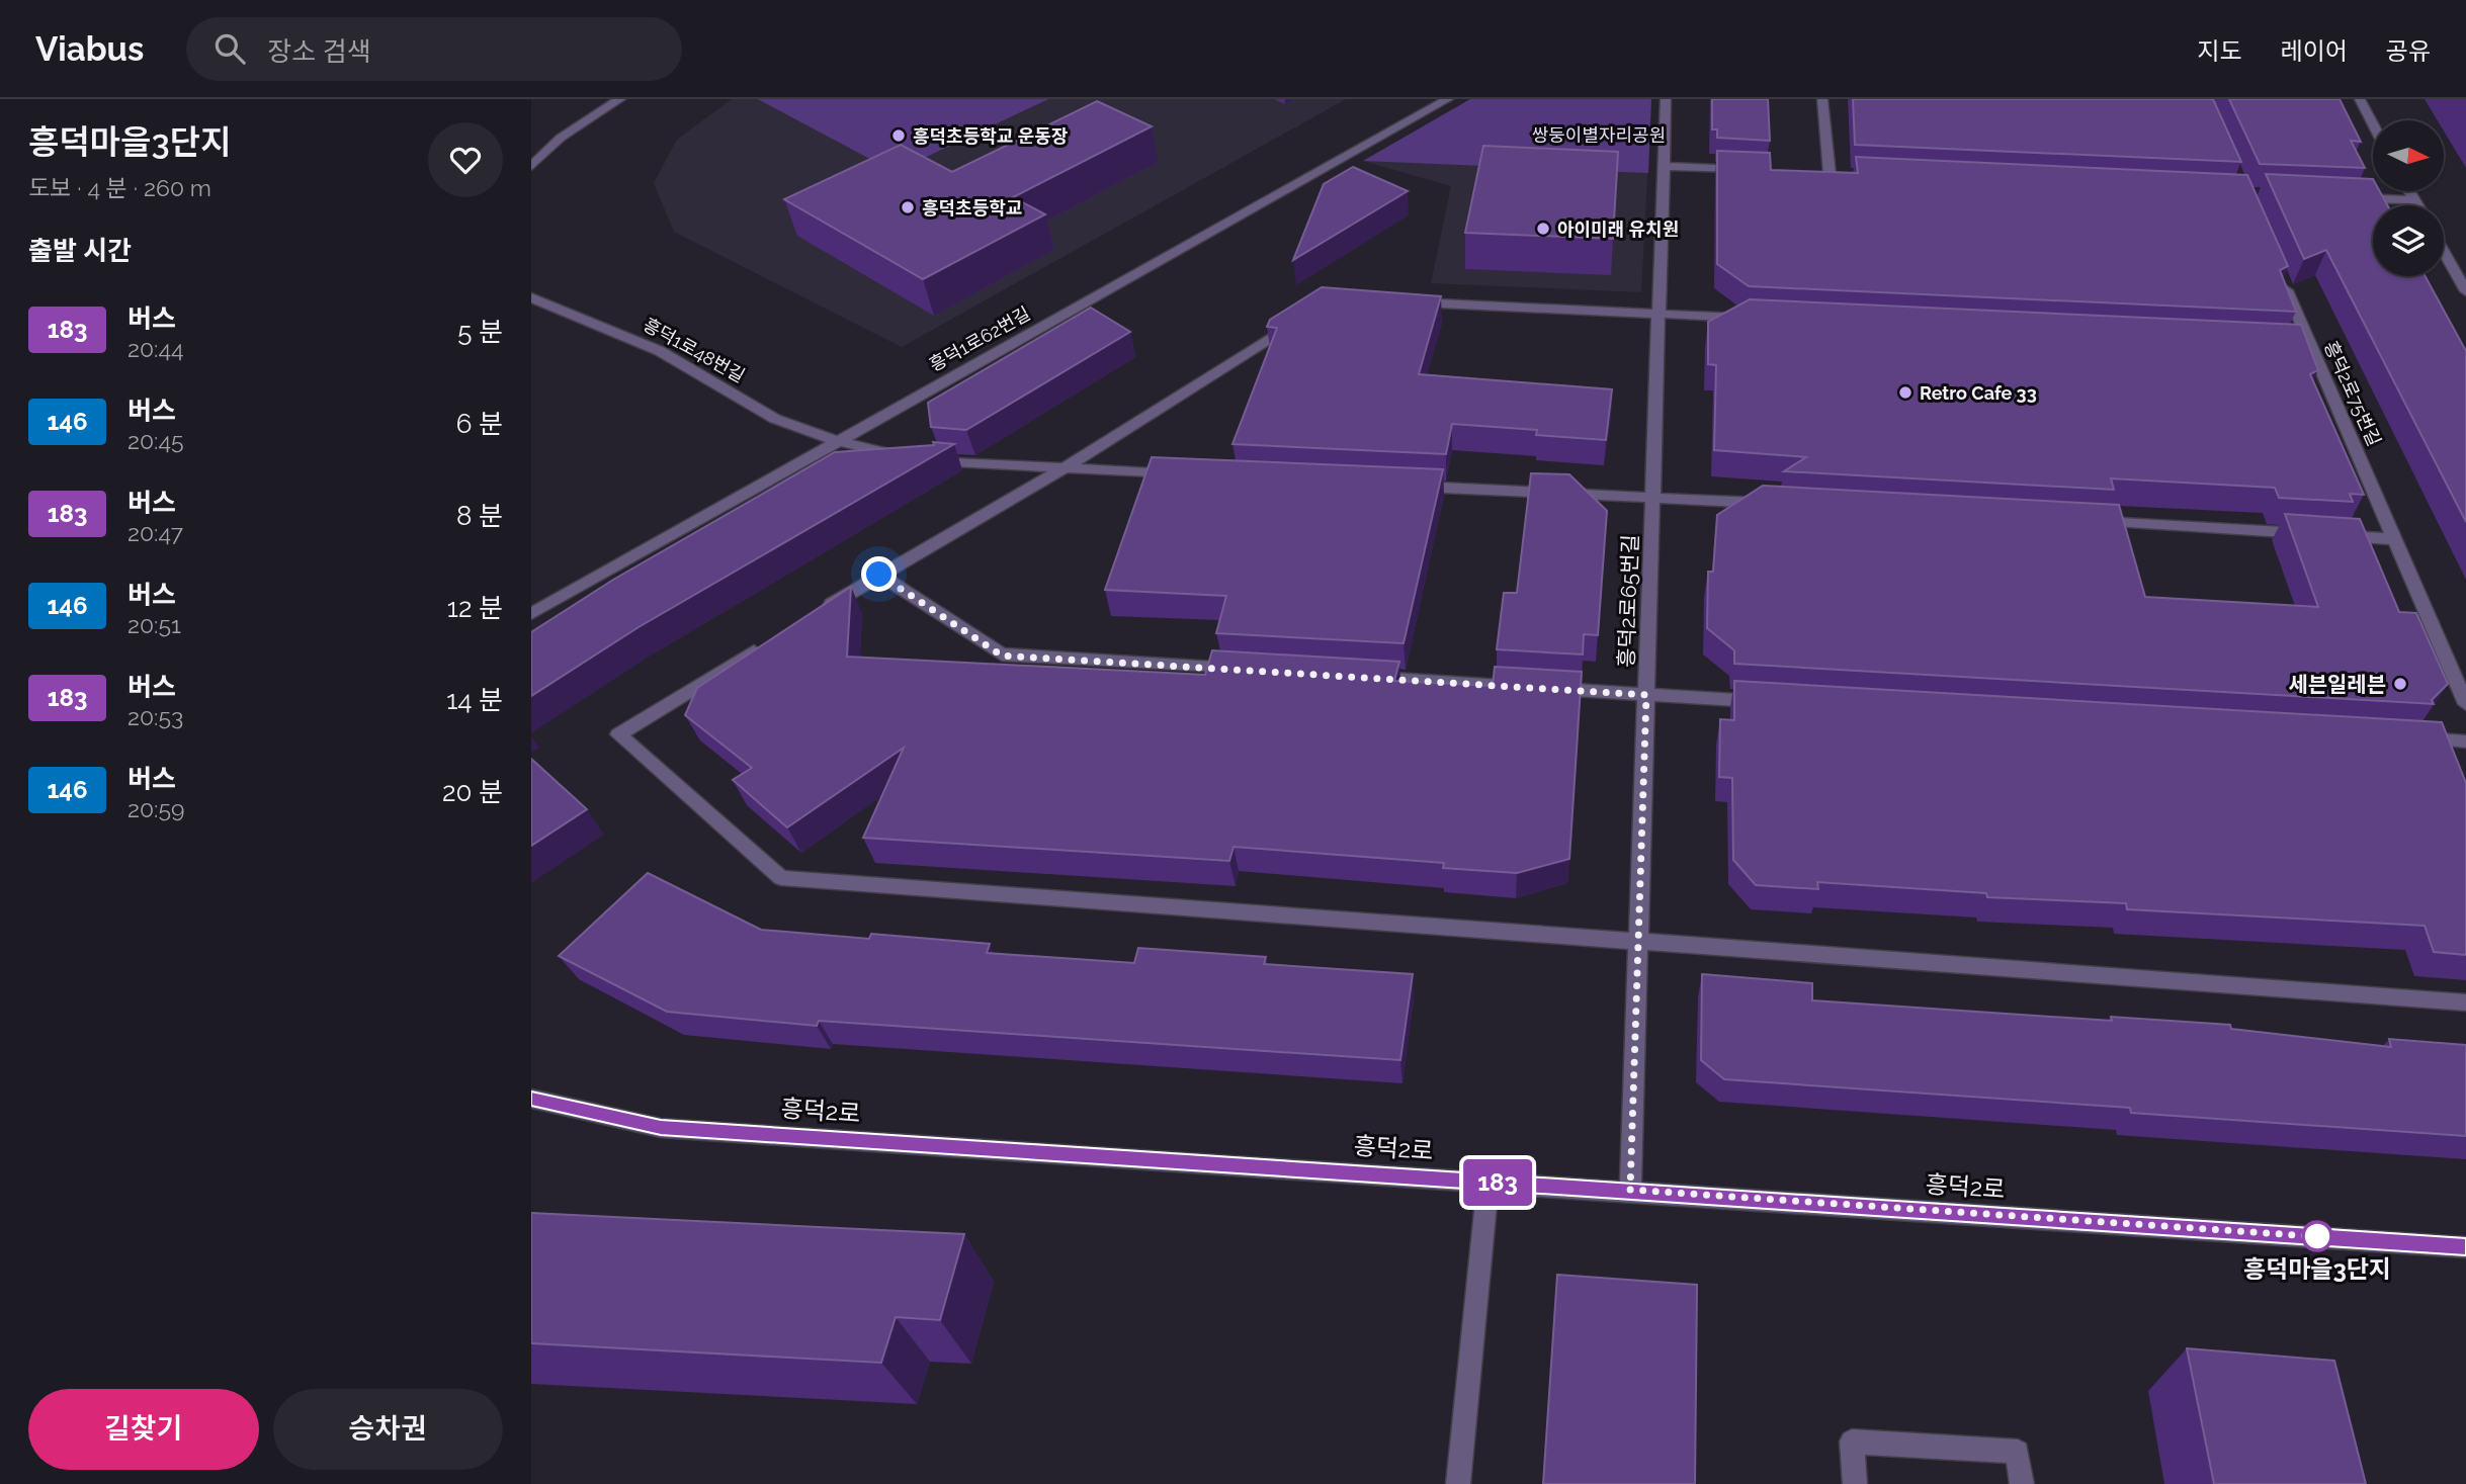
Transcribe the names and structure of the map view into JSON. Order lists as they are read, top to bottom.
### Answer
{
  "streets": {
    "street": [
      "흥덕1로62번길",
      "흥덕1로48번길",
      "흥덕2로75번길",
      "흥덕2로65번길",
      "흥덕2로"
    ]
  },
  "crossings": [
    ["흥덕1로62번길", "흥덕1로48번길"],
    ["흥덕2로65번길", "흥덕2로"]
  ],
  "parks": ["쌍둥이별자리공원"],
  "places": [
    "흥덕초등학교 운동장",
    "흥덕초등학교",
    "아이미래 유치원",
    "Retro Cafe 33",
    "세븐일레븐",
    "흥덕마을3단지"
  ],
  "lines": ["bus line 183"],
  "north": "right",
  "page": {
    "header": "Viabus",
    "search": "장소 검색",
    "nav": ["지도", "레이어", "공유"],
    "heading": [
      ["흥덕마을3단지", "도보 · 4 분 · 260 m"],
      "출발 시간"
    ],
    "on_map": "183",
    "list": [
      {
        "mark": "183",
        "name": "버스",
        "note": "20:44",
        "value": "5 분"
      },
      {
        "mark": "146",
        "name": "버스",
        "note": "20:45",
        "value": "6 분"
      },
      {
        "mark": "183",
        "name": "버스",
        "note": "20:47",
        "value": "8 분"
      },
      {
        "mark": "146",
        "name": "버스",
        "note": "20:51",
        "value": "12 분"
      },
      {
        "mark": "183",
        "name": "버스",
        "note": "20:53",
        "value": "14 분"
      },
      {
        "mark": "146",
        "name": "버스",
        "note": "20:59",
        "value": "20 분"
      }
    ],
    "buttons": ["길찾기", "승차권"]
  }
}
